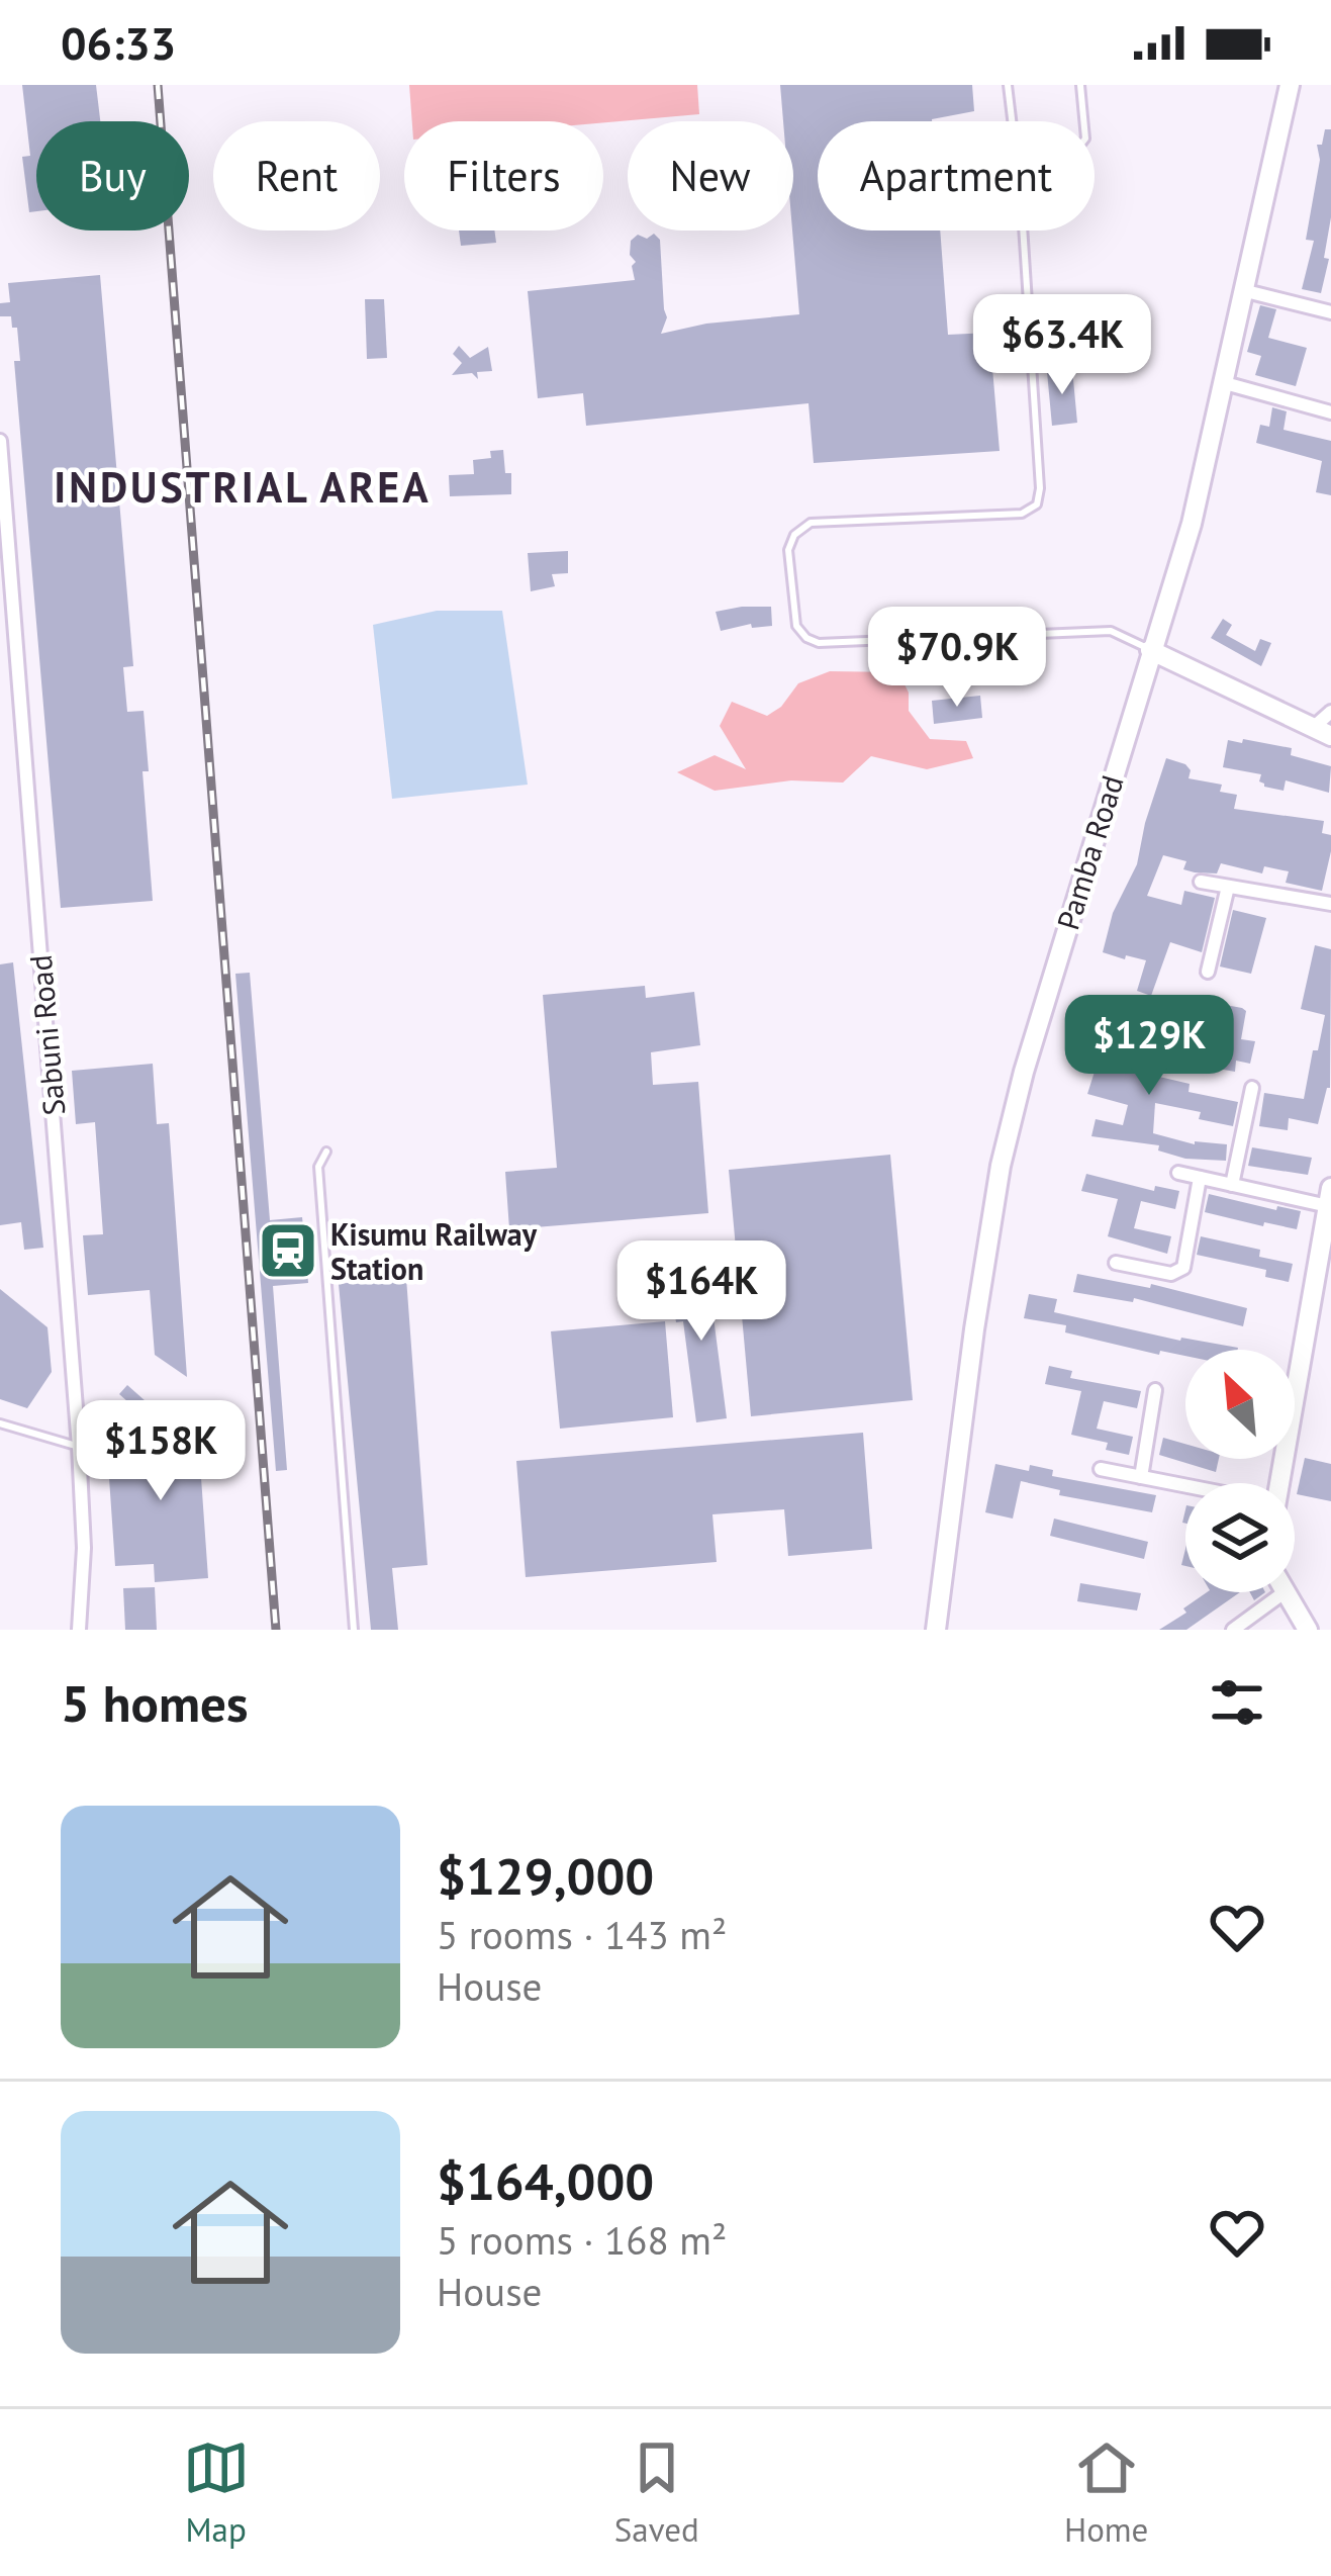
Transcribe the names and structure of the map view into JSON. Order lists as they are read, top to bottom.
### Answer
{
  "streets": {
    "main road": ["Pamba Road"],
    "street": ["Sabuni Road"]
  },
  "districts": ["INDUSTRIAL AREA"],
  "places": {
    "station": ["Kisumu Railway Station"]
  },
  "north": "top left",
  "page": {
    "status": "06:33",
    "chip": [
      "Buy",
      "Rent",
      "Filters",
      "New",
      "Apartment"
    ],
    "price": [
      "$63.4K",
      "$70.9K",
      "$129K",
      "$164K",
      "$158K"
    ],
    "heading": "5 homes",
    "list": [
      {
        "name": "$129,000",
        "note": "5 rooms · 143 m² · House"
      },
      {
        "name": "$164,000",
        "note": "5 rooms · 168 m² · House"
      }
    ],
    "tabs": ["Map", "Saved", "Home"]
  }
}
